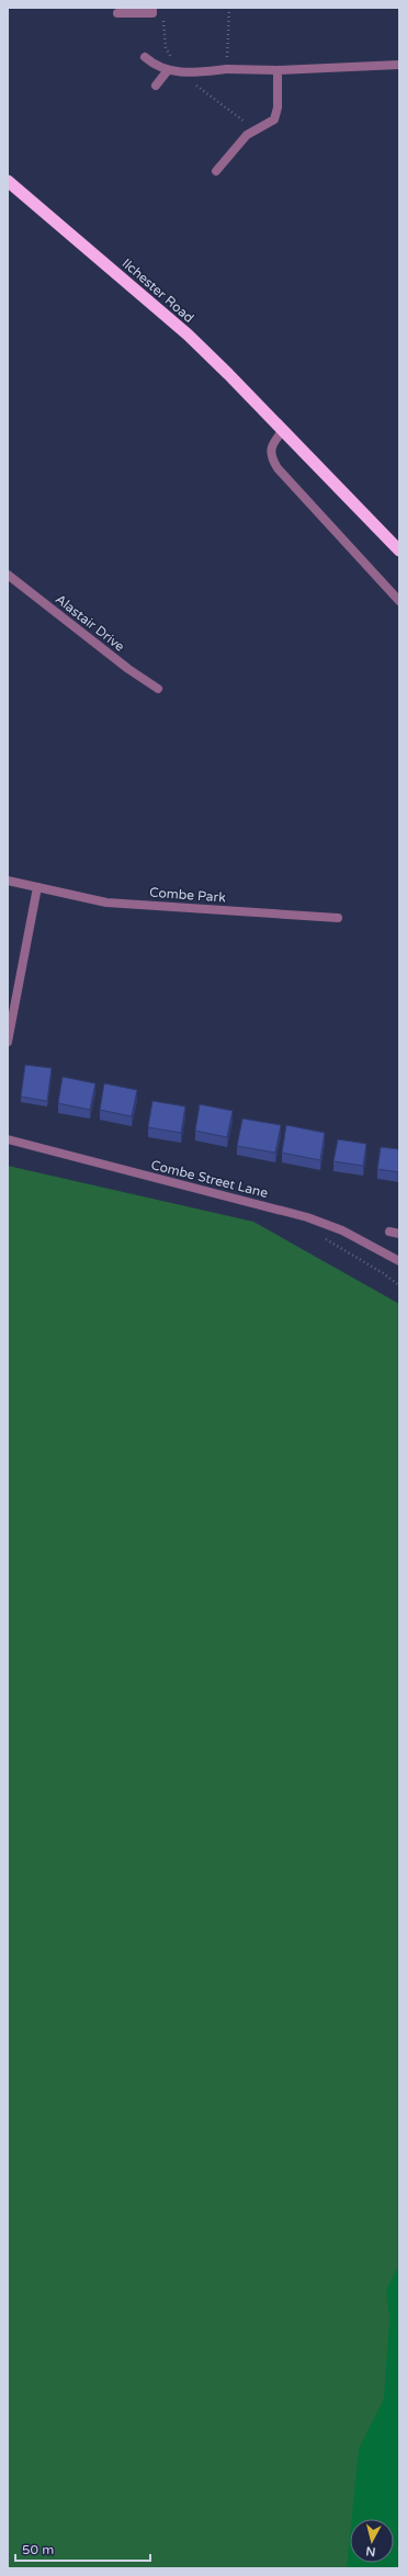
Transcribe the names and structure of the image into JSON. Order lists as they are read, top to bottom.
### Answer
{
  "streets": {
    "highway": ["Ilchester Road"],
    "street": ["Alastair Drive", "Combe Park", "Combe Street Lane"]
  },
  "scale_bar": "50 m",
  "north": "bottom"
}
